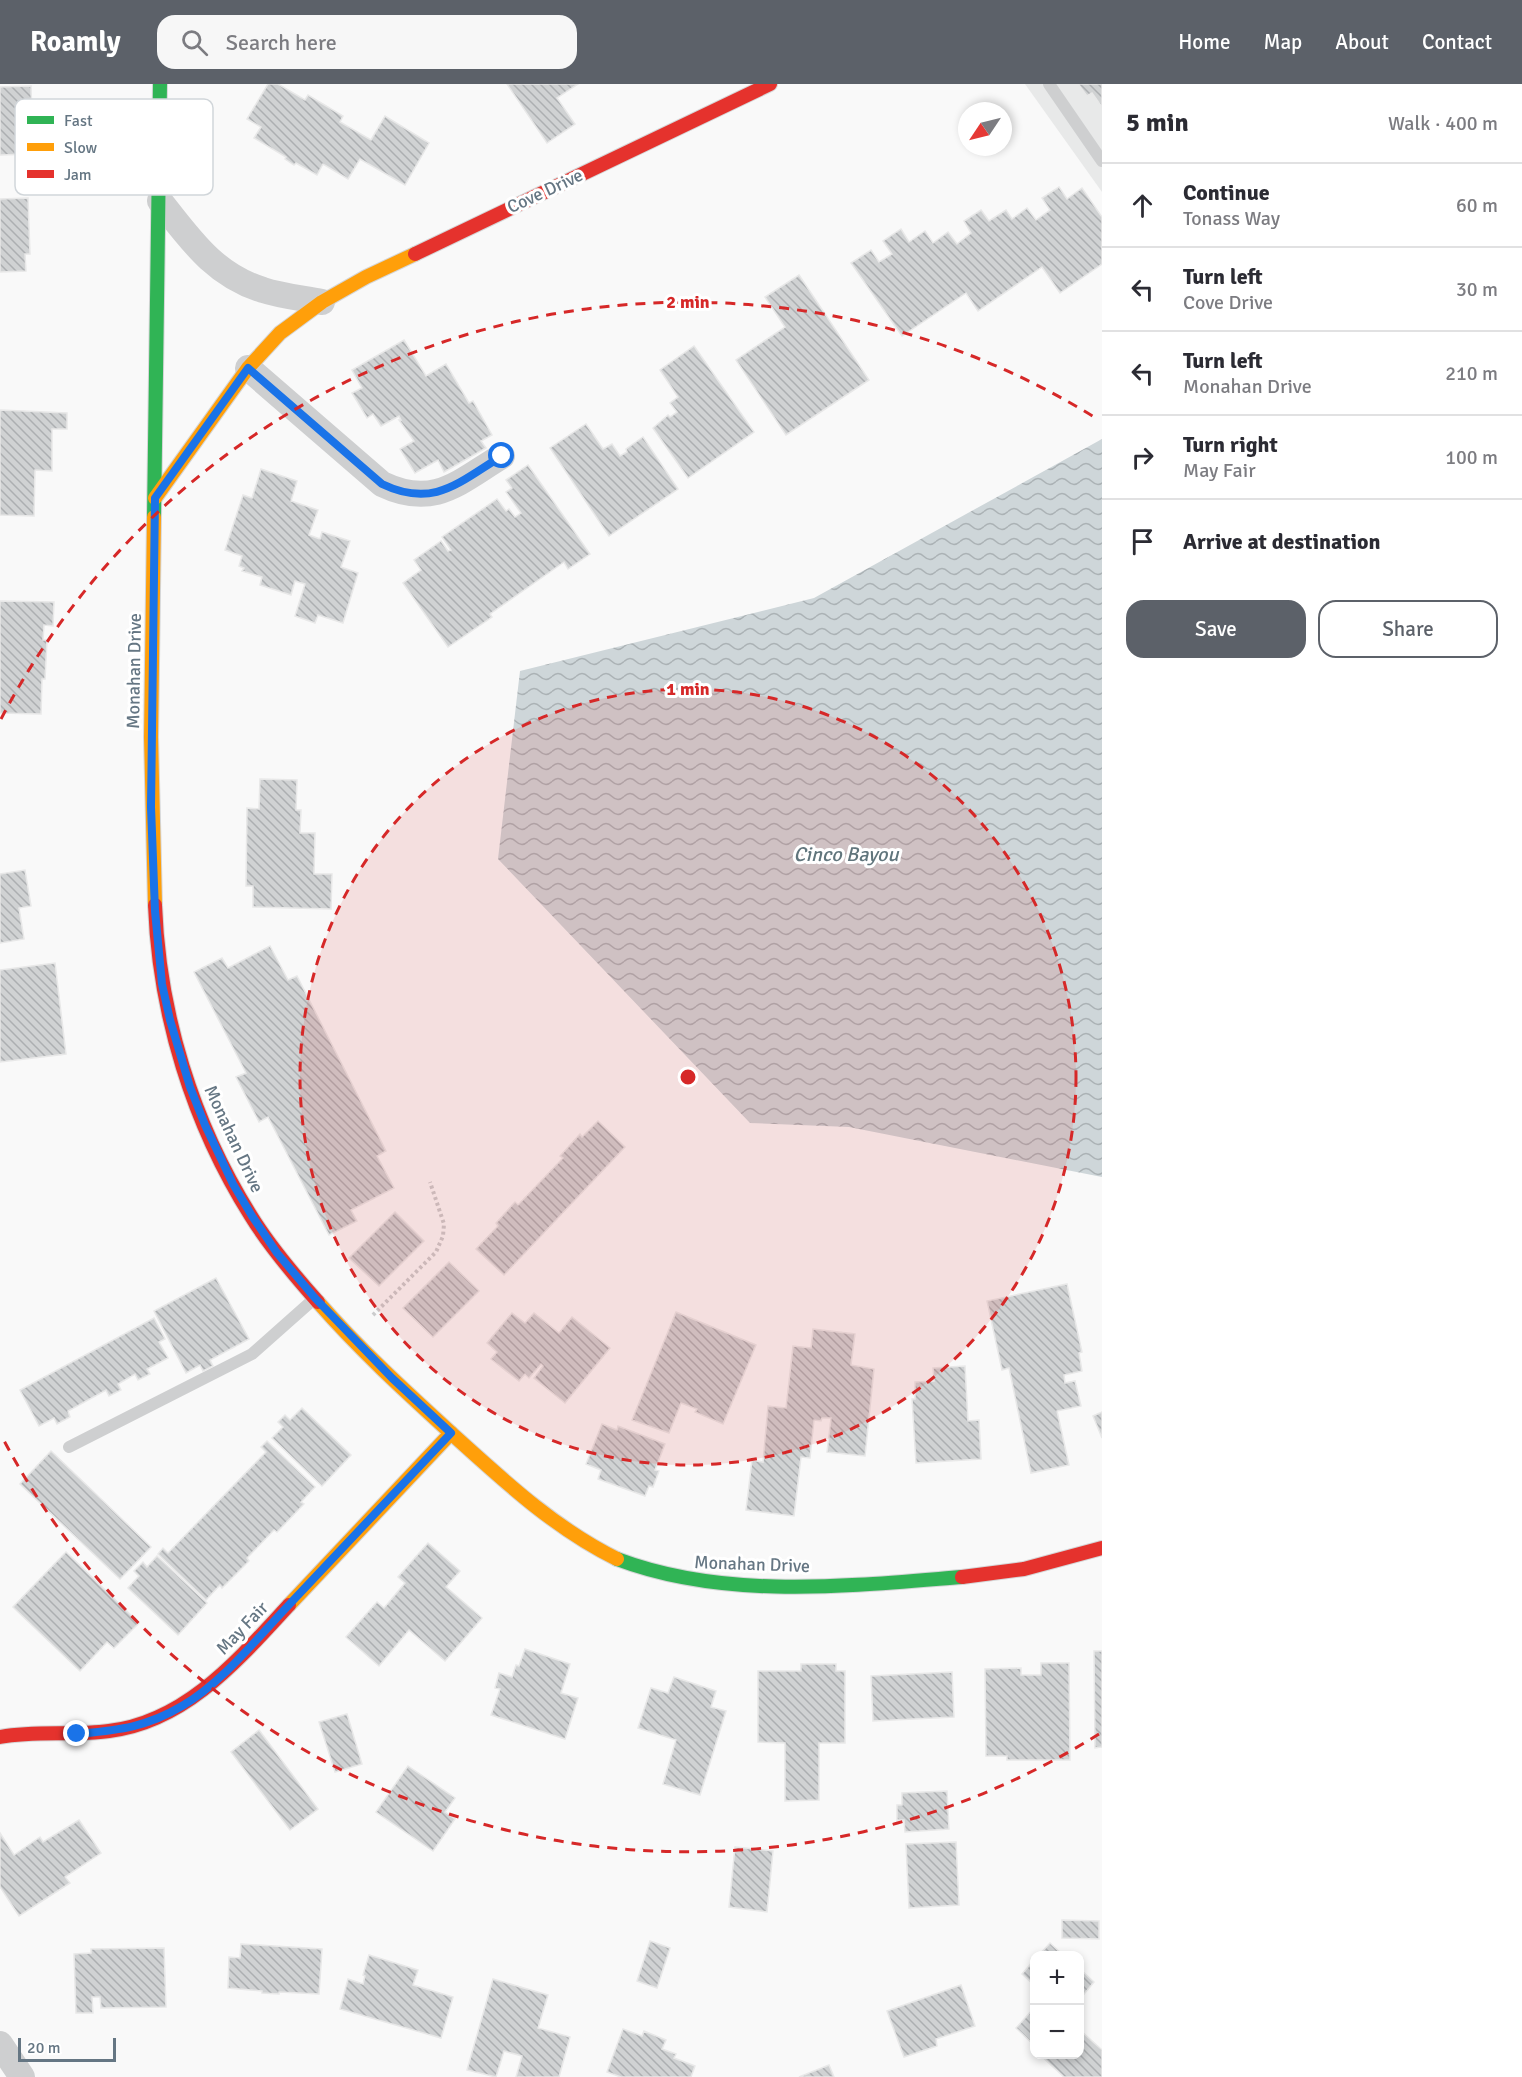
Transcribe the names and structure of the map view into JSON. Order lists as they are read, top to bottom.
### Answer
{
  "streets": {
    "street": ["Cove Drive", "Monahan Drive", "May Fair"]
  },
  "crossings": [
    ["Cove Drive", "Monahan Drive"],
    ["Monahan Drive", "May Fair"]
  ],
  "water": ["Cinco Bayou"],
  "legend": ["Fast", "Slow", "Jam"],
  "scale_bar": "20 m",
  "north": "bottom left",
  "page": {
    "header": "Roamly",
    "search": "Search here",
    "nav": [
      "Home",
      "Map",
      "About",
      "Contact"
    ],
    "heading": ["5 min", "Walk · 400 m"],
    "list": [
      ["Continue", "Tonass Way", "60 m"],
      ["Turn left", "Cove Drive", "30 m"],
      ["Turn left", "Monahan Drive", "210 m"],
      ["Turn right", "May Fair", "100 m"],
      "Arrive at destination"
    ],
    "buttons": ["Save", "Share"],
    "map_buttons": ["+", "−"],
    "scale": "20 m"
  },
  "rings": ["2 min", "1 min"]
}
